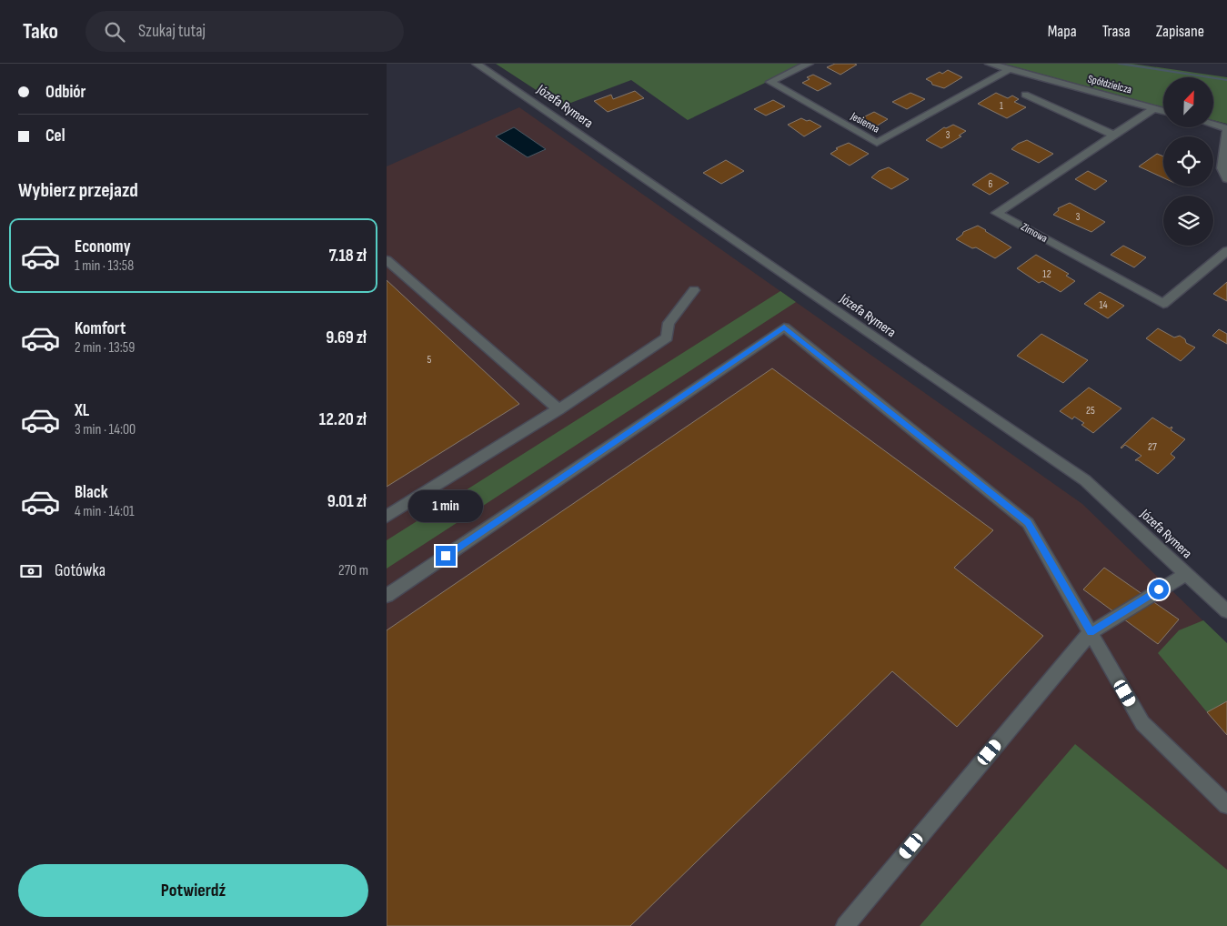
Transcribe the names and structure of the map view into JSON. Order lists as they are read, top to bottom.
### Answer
{
  "streets": {
    "street": [
      "Spółdzielcza",
      "Józefa Rymera",
      "Jesienna",
      "Zimowa"
    ]
  },
  "crossings": [
    ["Spółdzielcza", "Jesienna"],
    ["Spółdzielcza", "Zimowa"]
  ],
  "house_numbers": [
    "1",
    "3",
    "6",
    "3",
    "12",
    "14",
    "5",
    "25",
    "27"
  ],
  "north": "top right",
  "page": {
    "header": "Tako",
    "search": "Szukaj tutaj",
    "nav": ["Mapa", "Trasa", "Zapisane"],
    "banner": ["Odbiór", "Cel"],
    "heading": "Wybierz przejazd",
    "list": [
      {
        "name": "Economy",
        "note": "1 min · 13:58",
        "value": "7.18 zł"
      },
      {
        "name": "Komfort",
        "note": "2 min · 13:59",
        "value": "9.69 zł"
      },
      {
        "name": "XL",
        "note": "3 min · 14:00",
        "value": "12.20 zł"
      },
      {
        "name": "Black",
        "note": "4 min · 14:01",
        "value": "9.01 zł"
      }
    ],
    "bubble": "1 min",
    "pay": ["Gotówka", "270 m"],
    "buttons": "Potwierdź"
  }
}
